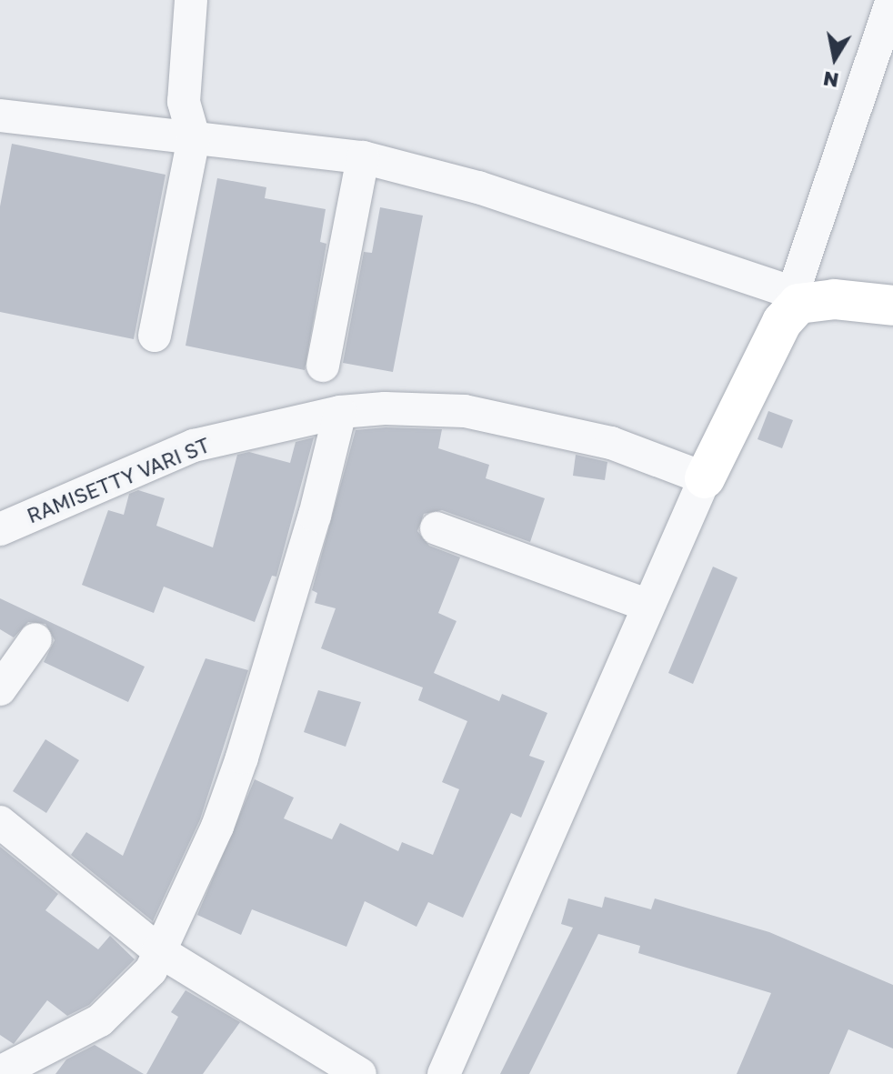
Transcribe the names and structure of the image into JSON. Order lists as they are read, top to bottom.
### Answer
{
  "streets": {
    "street": ["RAMISETTY VARI ST"]
  },
  "north": "bottom"
}
